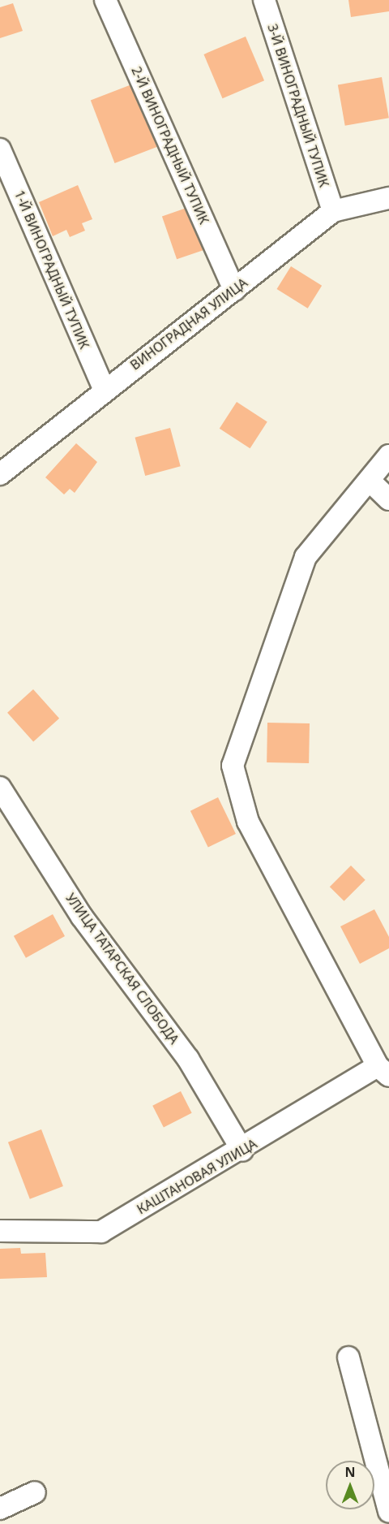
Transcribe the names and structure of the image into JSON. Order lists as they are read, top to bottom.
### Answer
{
  "streets": {
    "street": [
      "3-Й ВИНОГРАДНЫЙ ТУПИК",
      "2-Й ВИНОГРАДНЫЙ ТУПИК",
      "1-Й ВИНОГРАДНЫЙ ТУПИК",
      "ВИНОГРАДНАЯ УЛИЦА",
      "УЛИЦА ТАТАРСКАЯ СЛОБОДА",
      "КАШТАНОВАЯ УЛИЦА"
    ]
  },
  "crossings": [
    ["3-Й ВИНОГРАДНЫЙ ТУПИК", "ВИНОГРАДНАЯ УЛИЦА"],
    ["2-Й ВИНОГРАДНЫЙ ТУПИК", "ВИНОГРАДНАЯ УЛИЦА"],
    ["1-Й ВИНОГРАДНЫЙ ТУПИК", "ВИНОГРАДНАЯ УЛИЦА"],
    ["УЛИЦА ТАТАРСКАЯ СЛОБОДА", "КАШТАНОВАЯ УЛИЦА"]
  ],
  "north": "top"
}
